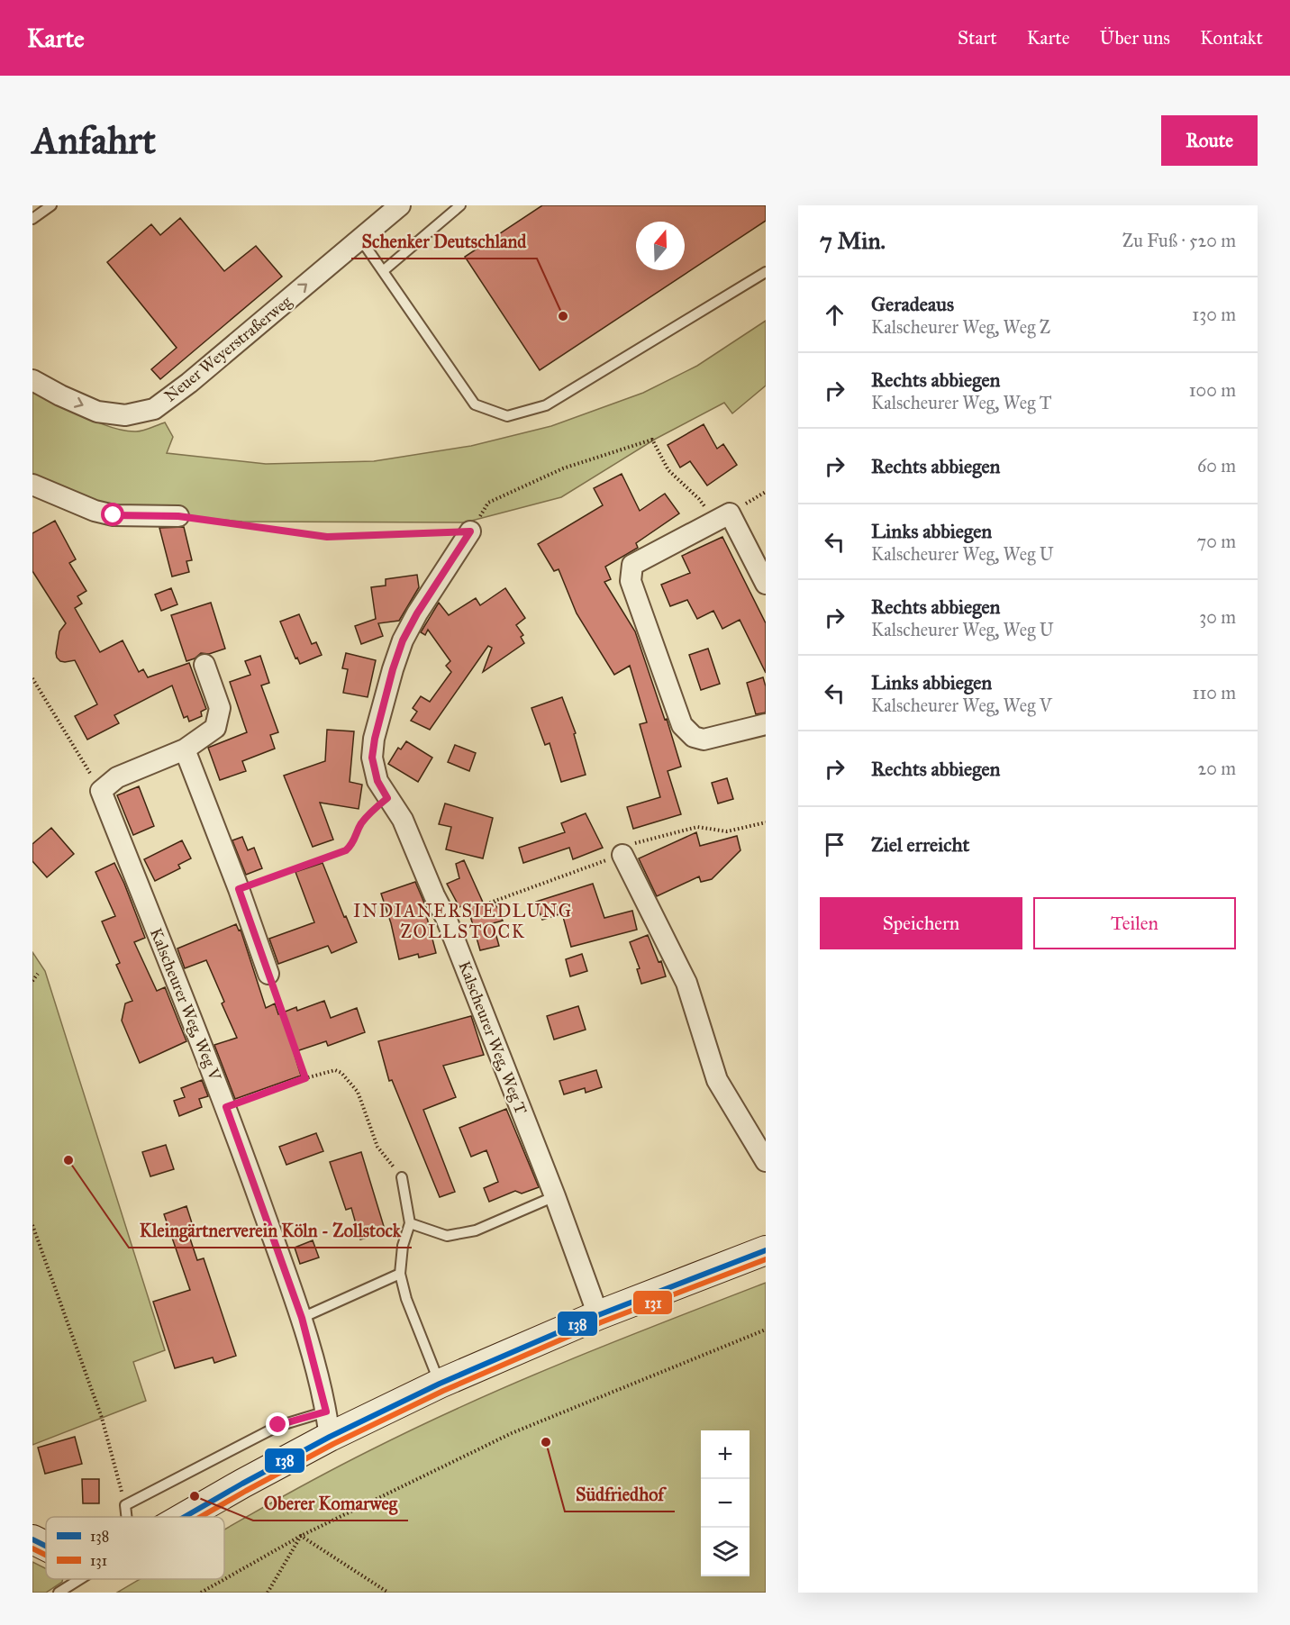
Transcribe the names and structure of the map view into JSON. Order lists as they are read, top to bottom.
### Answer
{
  "streets": {
    "street": ["Neuer Weyerstraßerweg", "Kalscheurer Weg, Weg V", "Kalscheurer Weg, Weg T"]
  },
  "one_way": ["Neuer Weyerstraßerweg"],
  "districts": ["INDIANERSIEDLUNG ZOLLSTOCK"],
  "places": [
    "Schenker Deutschland",
    "Kleingärtnerverein Köln - Zollstock",
    "Südfriedhof",
    "Oberer Komarweg"
  ],
  "lines": ["transit line 138", "transit line 131"],
  "legend": ["138", "131"],
  "north": "top",
  "page": {
    "header": "Karte",
    "nav": [
      "Start",
      "Karte",
      "Über uns",
      "Kontakt"
    ],
    "buttons": [
      "Route",
      ["Speichern", "Teilen"]
    ],
    "title": "Anfahrt",
    "heading": ["7 Min.", "Zu Fuß · 520 m"],
    "list": [
      ["Geradeaus", "Kalscheurer Weg, Weg Z", "130 m"],
      ["Rechts abbiegen", "Kalscheurer Weg, Weg T", "100 m"],
      ["Rechts abbiegen", "60 m"],
      ["Links abbiegen", "Kalscheurer Weg, Weg U", "70 m"],
      ["Rechts abbiegen", "Kalscheurer Weg, Weg U", "30 m"],
      ["Links abbiegen", "Kalscheurer Weg, Weg V", "110 m"],
      ["Rechts abbiegen", "20 m"],
      "Ziel erreicht"
    ],
    "map_buttons": ["+", "−"]
  }
}
